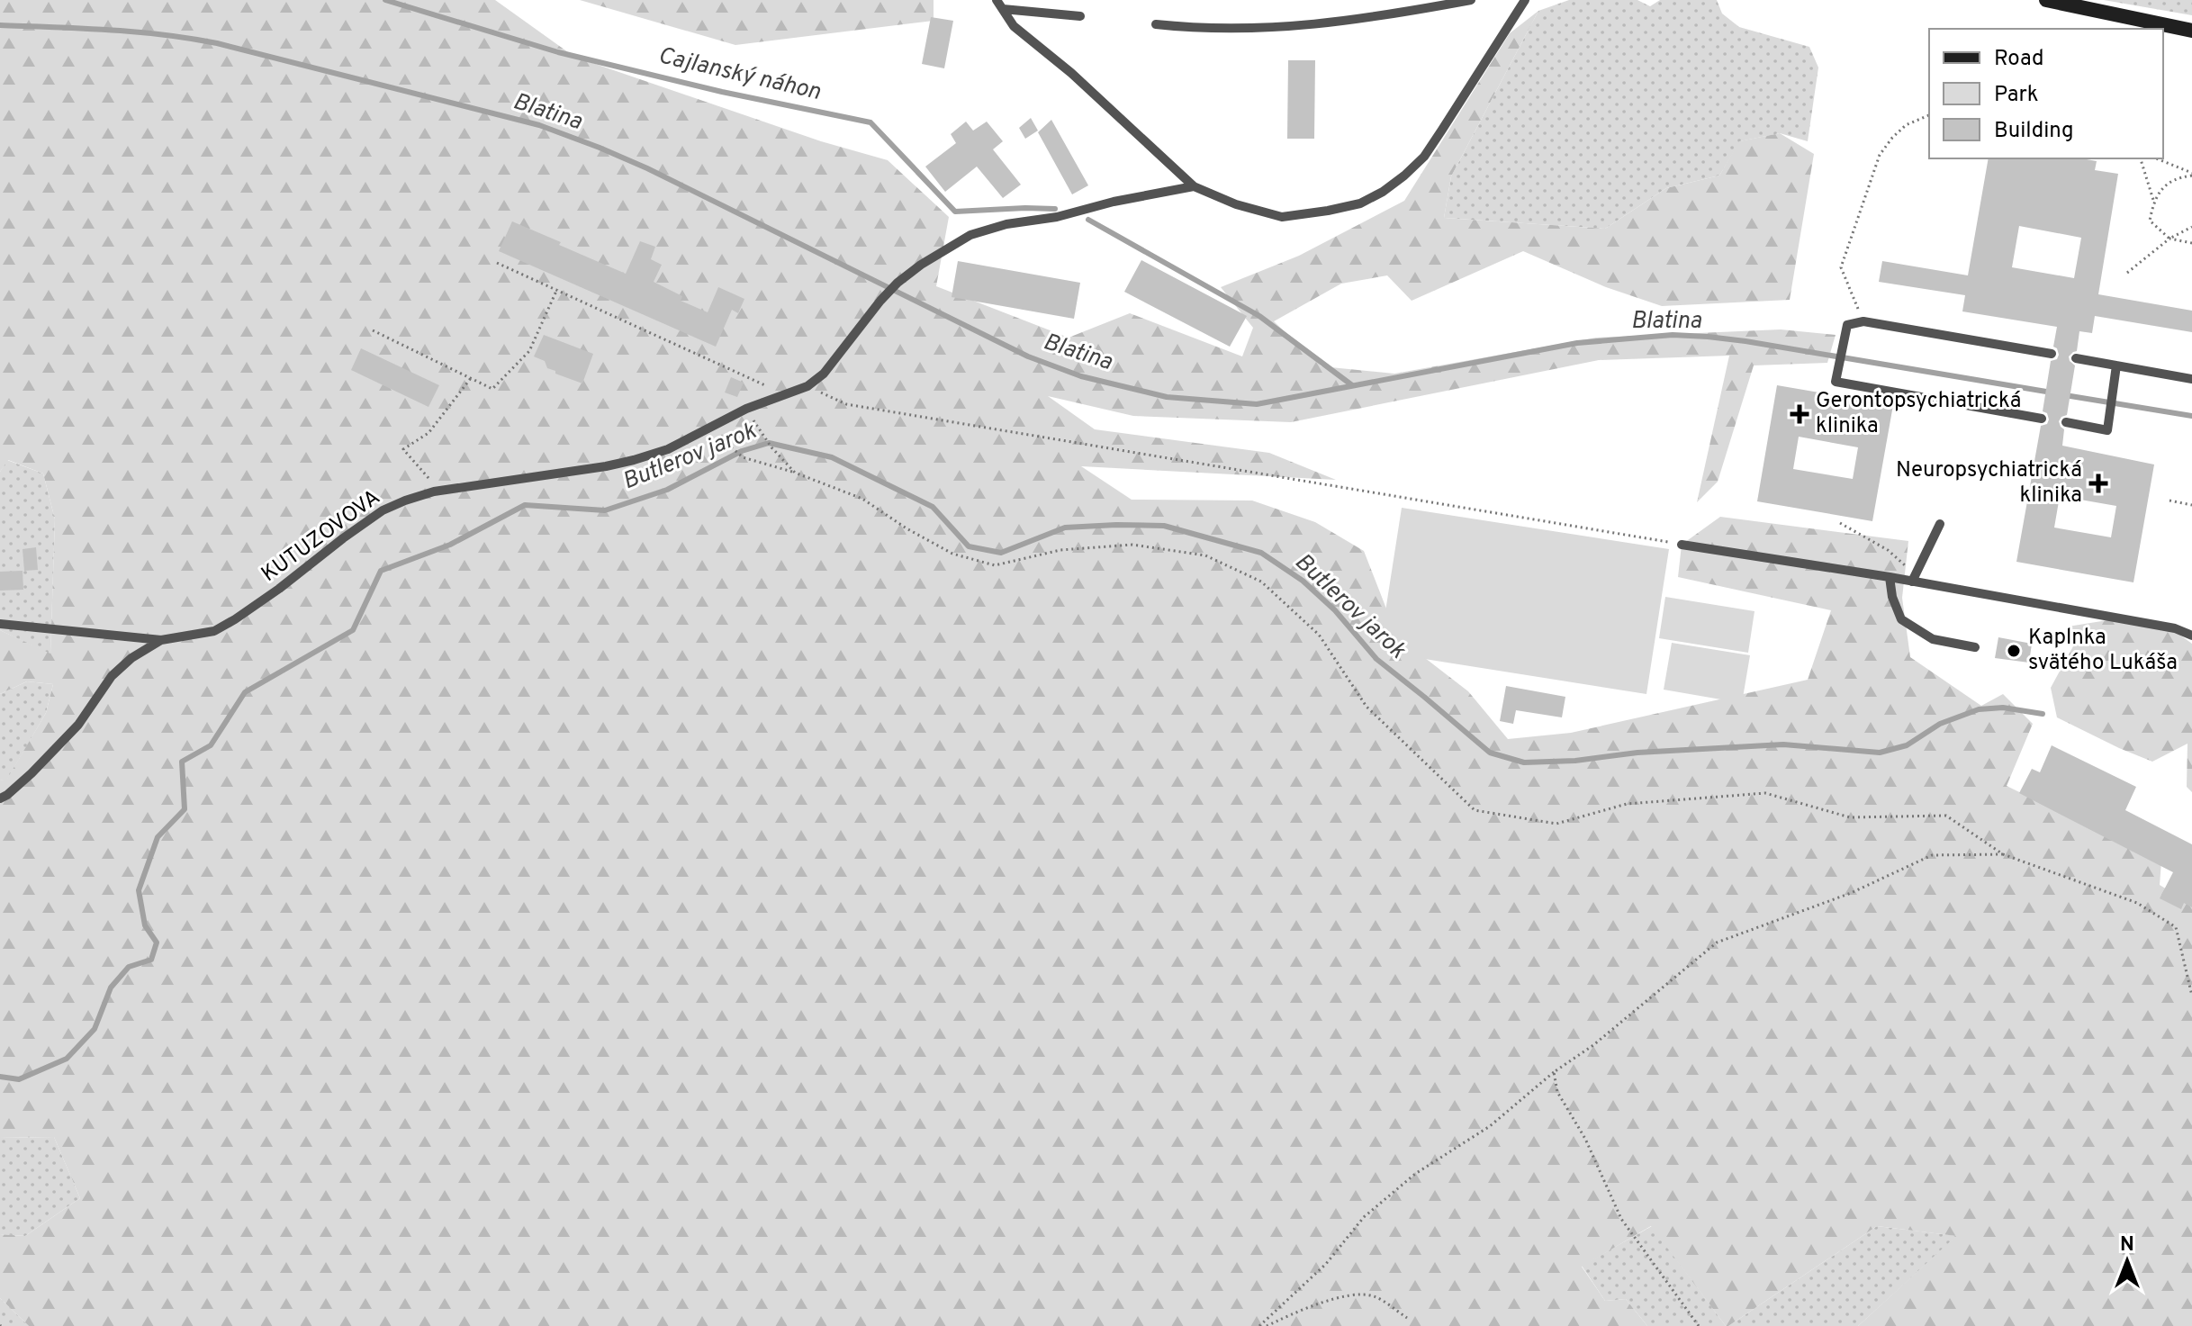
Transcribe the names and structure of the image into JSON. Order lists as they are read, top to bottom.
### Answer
{
  "streets": {
    "lane": ["KUTUZOVOVA"]
  },
  "water": ["Cajlanský náhon", "Blatina", "Butlerov jarok"],
  "places": {
    "health": ["Gerontopsychiatrická klinika", "Neuropsychiatrická klinika"],
    "other": ["Kaplnka svätého Lukáša"]
  },
  "legend": ["Road", "Park", "Building"],
  "north": "top"
}
